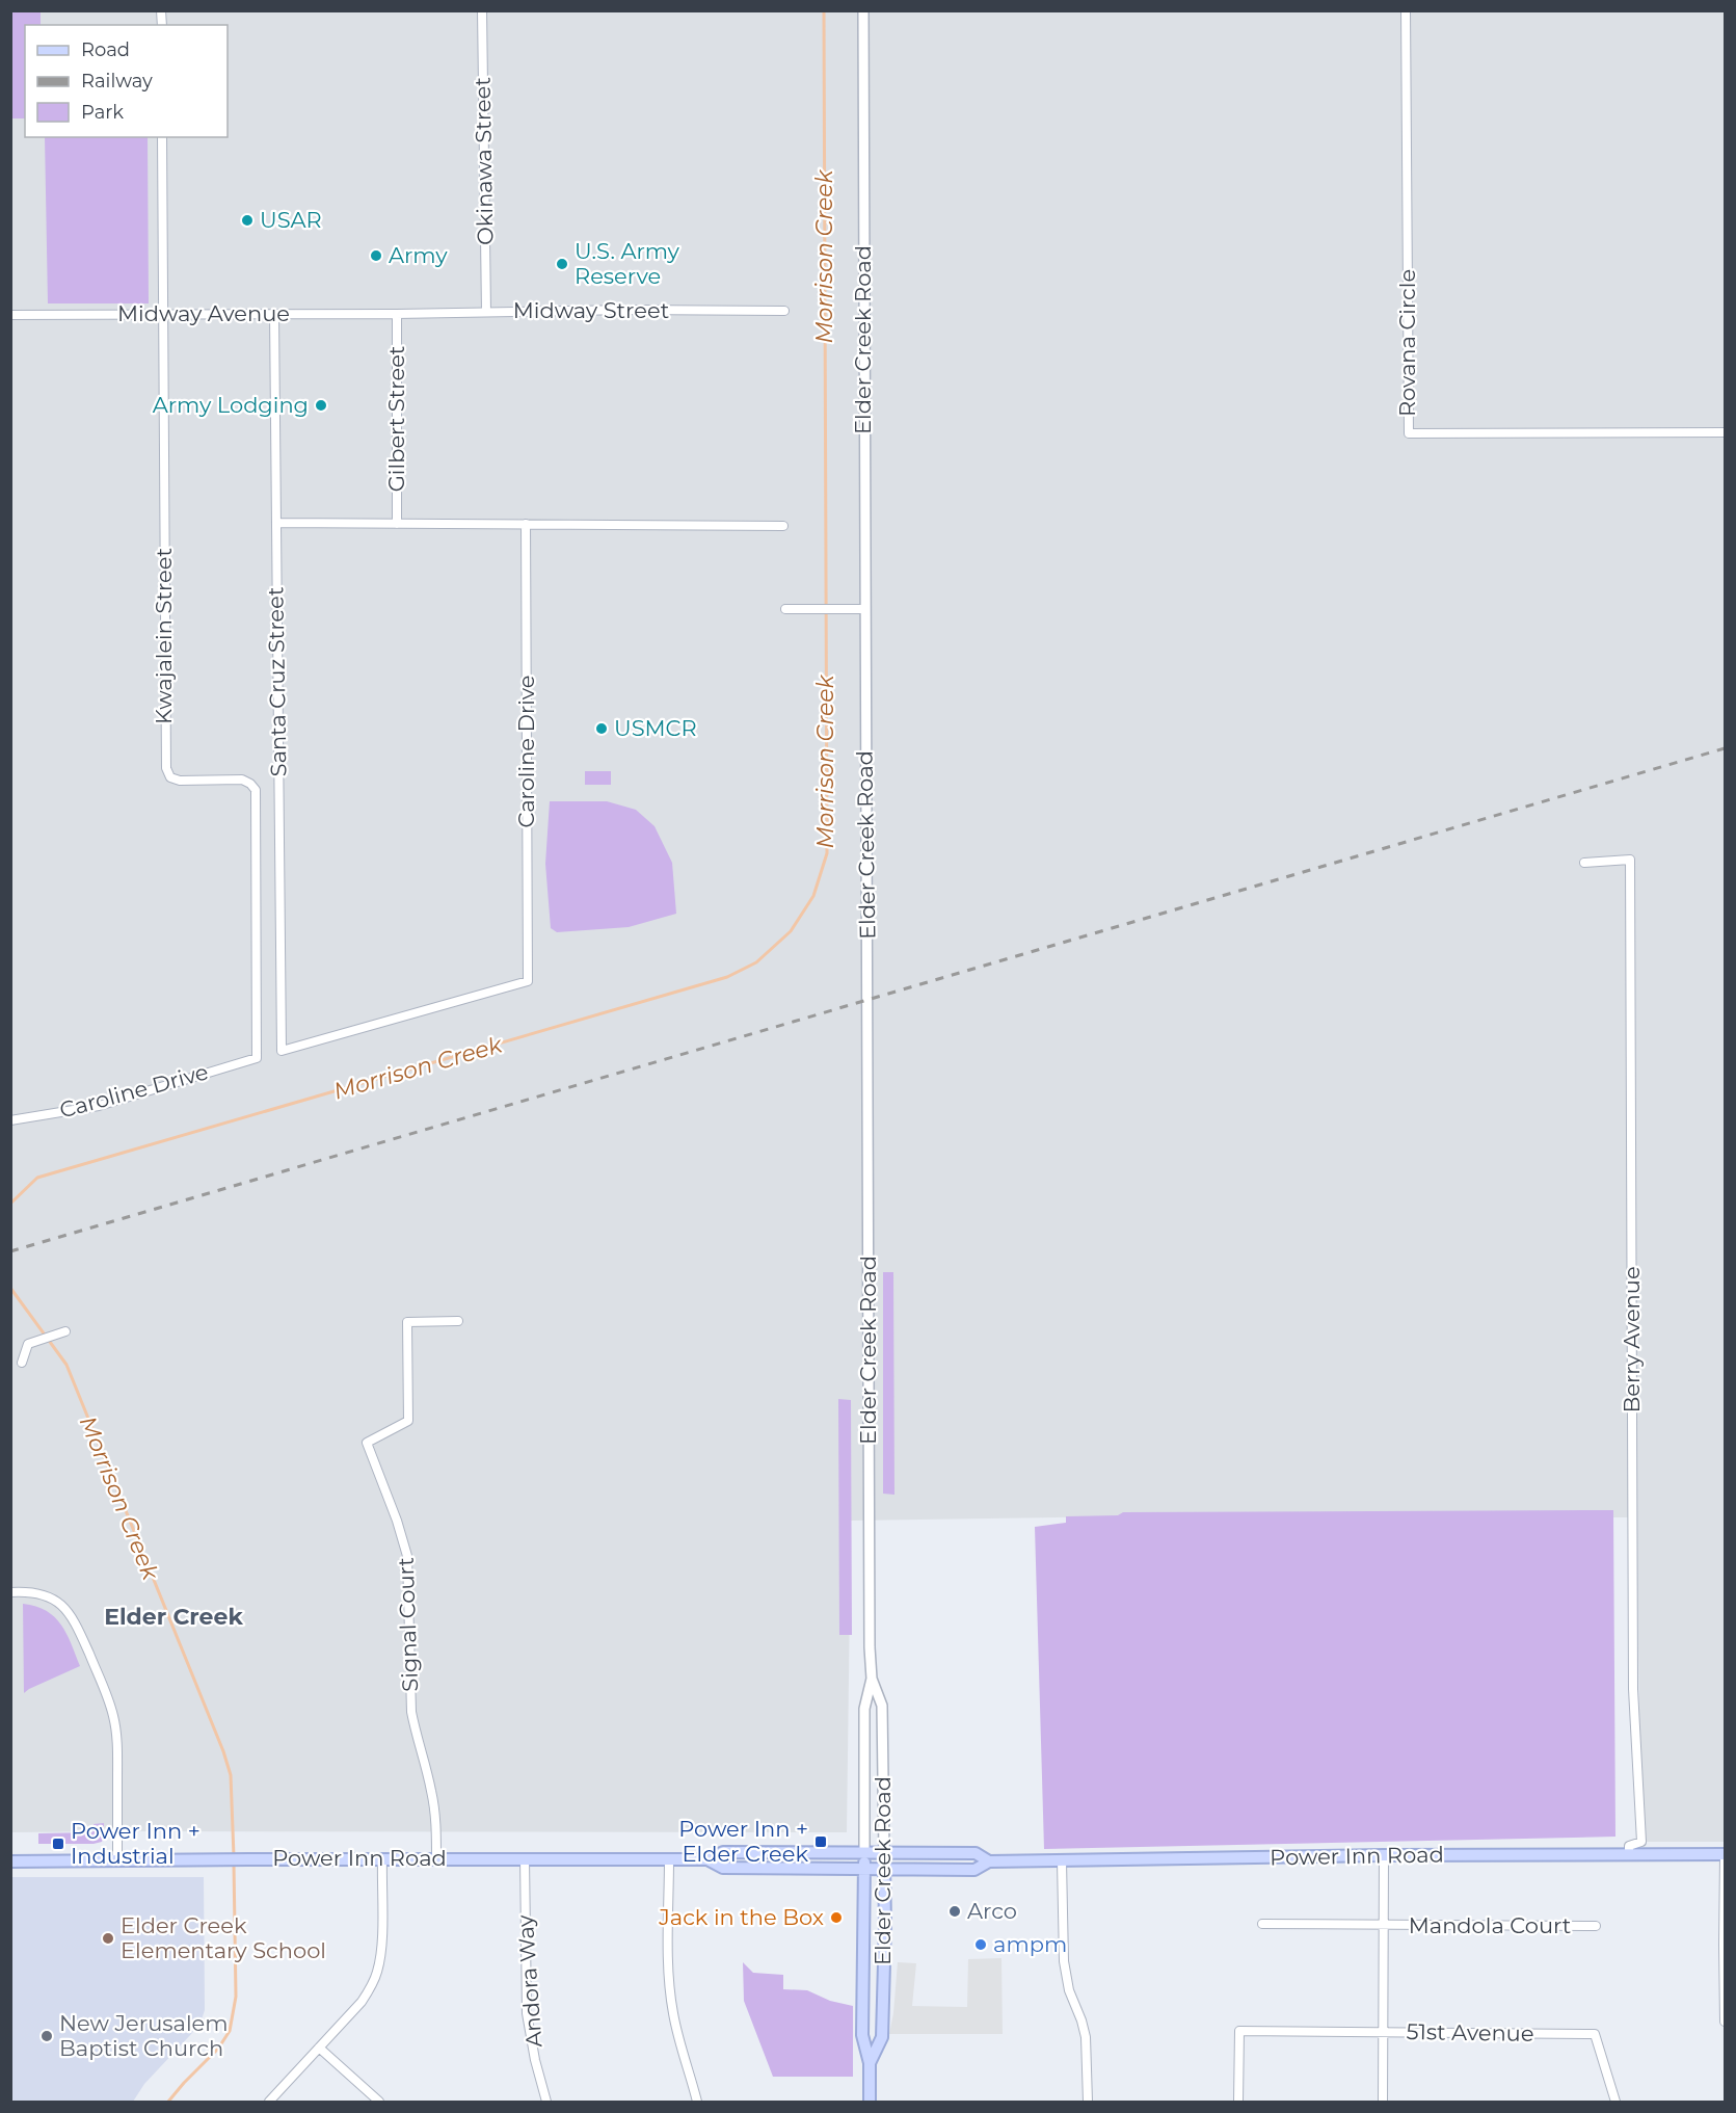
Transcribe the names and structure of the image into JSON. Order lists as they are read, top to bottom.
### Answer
{
  "streets": {
    "main road": ["Elder Creek Road", "Power Inn Road"],
    "street": [
      "Okinawa Street",
      "Midway Street",
      "Midway Avenue",
      "Rovana Circle",
      "Gilbert Street",
      "Kwajalein Street",
      "Santa Cruz Street",
      "Caroline Drive",
      "Berry Avenue",
      "Signal Court",
      "Mandola Court",
      "Andora Way",
      "51st Avenue"
    ]
  },
  "crossings": [
    ["Okinawa Street", "Midway Street"],
    ["Midway Street", "Midway Avenue"],
    ["Midway Street", "Gilbert Street"],
    ["Midway Avenue", "Gilbert Street"],
    ["Midway Avenue", "Kwajalein Street"],
    ["Midway Avenue", "Santa Cruz Street"],
    ["Elder Creek Road", "Power Inn Road"],
    ["Kwajalein Street", "Caroline Drive"],
    ["Santa Cruz Street", "Caroline Drive"],
    ["Berry Avenue", "Power Inn Road"],
    ["Signal Court", "Power Inn Road"],
    ["Power Inn Road", "Andora Way"]
  ],
  "districts": ["Elder Creek"],
  "water": ["Morrison Creek"],
  "places": {
    "other": [
      "USAR",
      "Army",
      "U.S. Army Reserve",
      "Army Lodging",
      "USMCR",
      "Arco",
      "Jack in the Box",
      "Elder Creek Elementary School",
      "ampm",
      "New Jerusalem Baptist Church"
    ],
    "transit": ["Power Inn + Elder Creek", "Power Inn + Industrial"]
  },
  "legend": ["Road", "Railway", "Park"]
}
